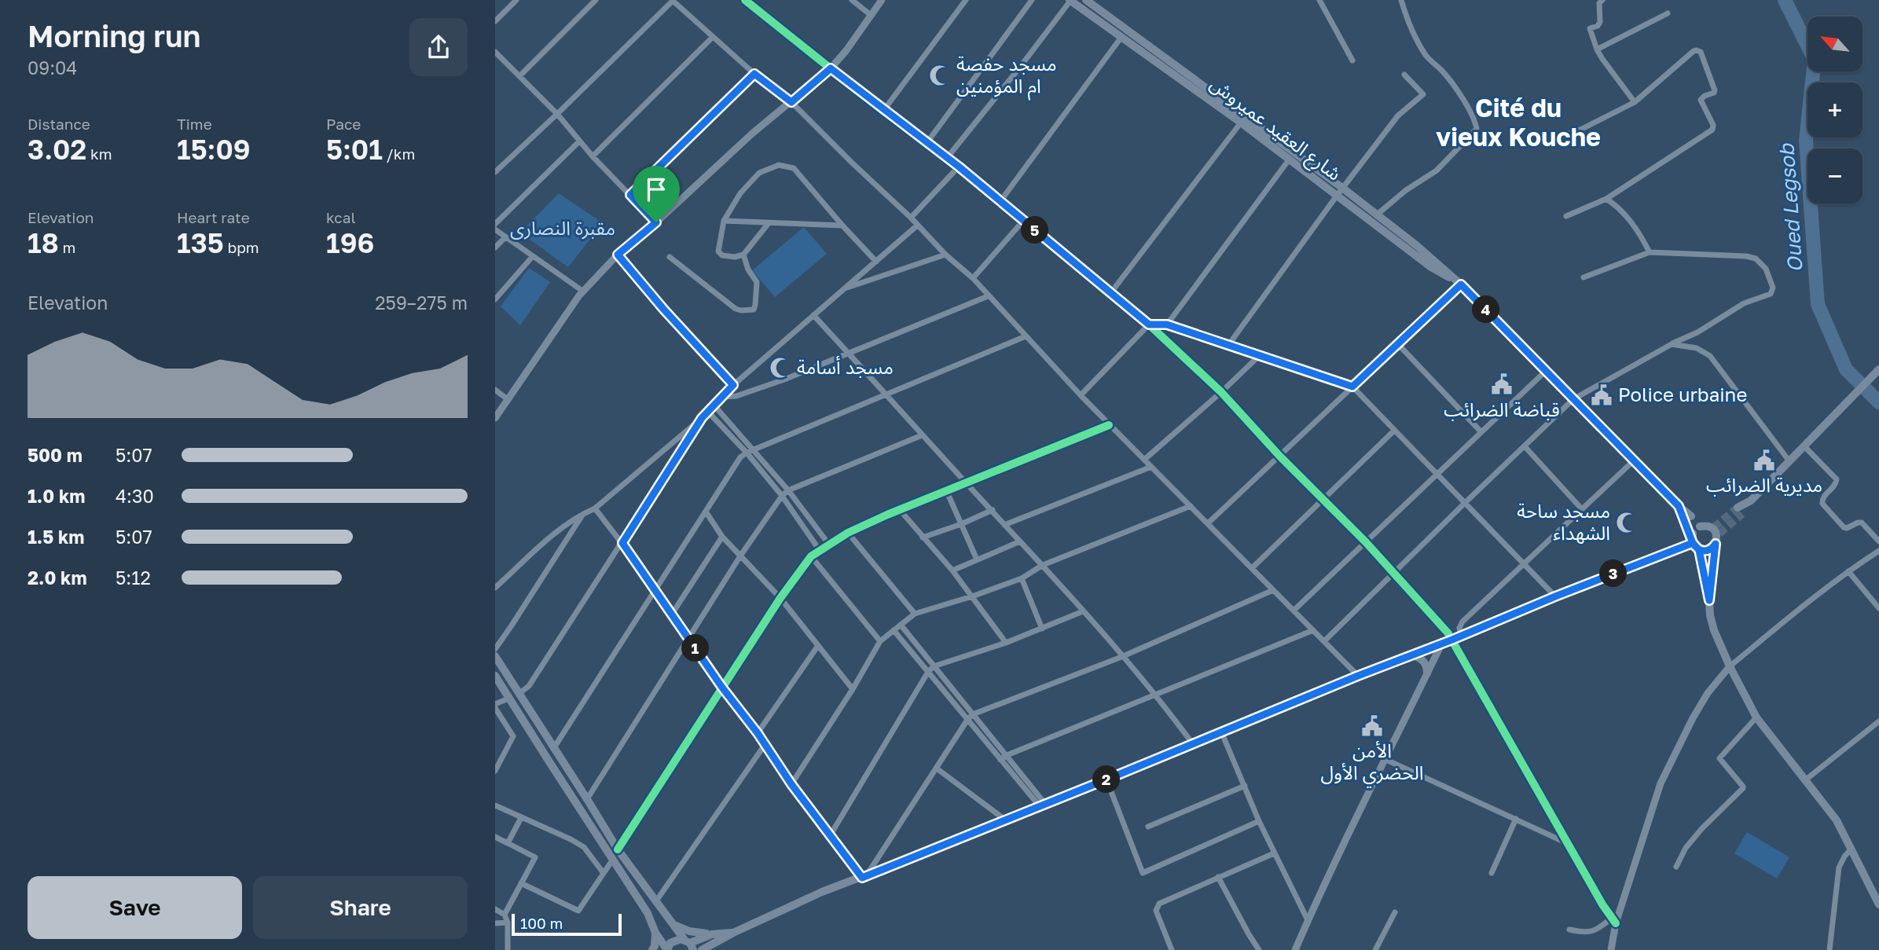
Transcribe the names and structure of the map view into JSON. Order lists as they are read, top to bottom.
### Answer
{
  "streets": {
    "main road": ["شارع العقيد عميروش"]
  },
  "districts": ["Cité du vieux Kouche"],
  "water": ["Oued Legsob"],
  "parks": ["مقبرة النصارى"],
  "places": {
    "mosque": ["مسجد حفصة ام المؤمنين", "مسجد أسامة", "مسجد ساحة الشهداء"],
    "public building": [
      "قباضة الضرائب",
      "Police urbaine",
      "مديرية الضرائب",
      "الأمن الحضري الأول"
    ]
  },
  "scale_bar": "100 m",
  "north": "top left",
  "page": {
    "heading": ["Morning run", "09:04"],
    "map_buttons": ["+", "−"],
    "stats": [
      ["Distance", "3.02 km"],
      ["Time", "15:09"],
      ["Pace", "5:01 /km"],
      ["Elevation", "18 m"],
      ["Heart rate", "135 bpm"],
      ["kcal", "196"]
    ],
    "pins": [
      "5",
      "4",
      "3",
      "1",
      "2"
    ],
    "chart": ["Elevation", "259–275 m"],
    "list": [
      {
        "name": "500 m",
        "note": "5:07"
      },
      {
        "name": "1.0 km",
        "note": "4:30"
      },
      {
        "name": "1.5 km",
        "note": "5:07"
      },
      {
        "name": "2.0 km",
        "note": "5:12"
      }
    ],
    "buttons": ["Save", "Share"],
    "scale": "100 m"
  }
}
